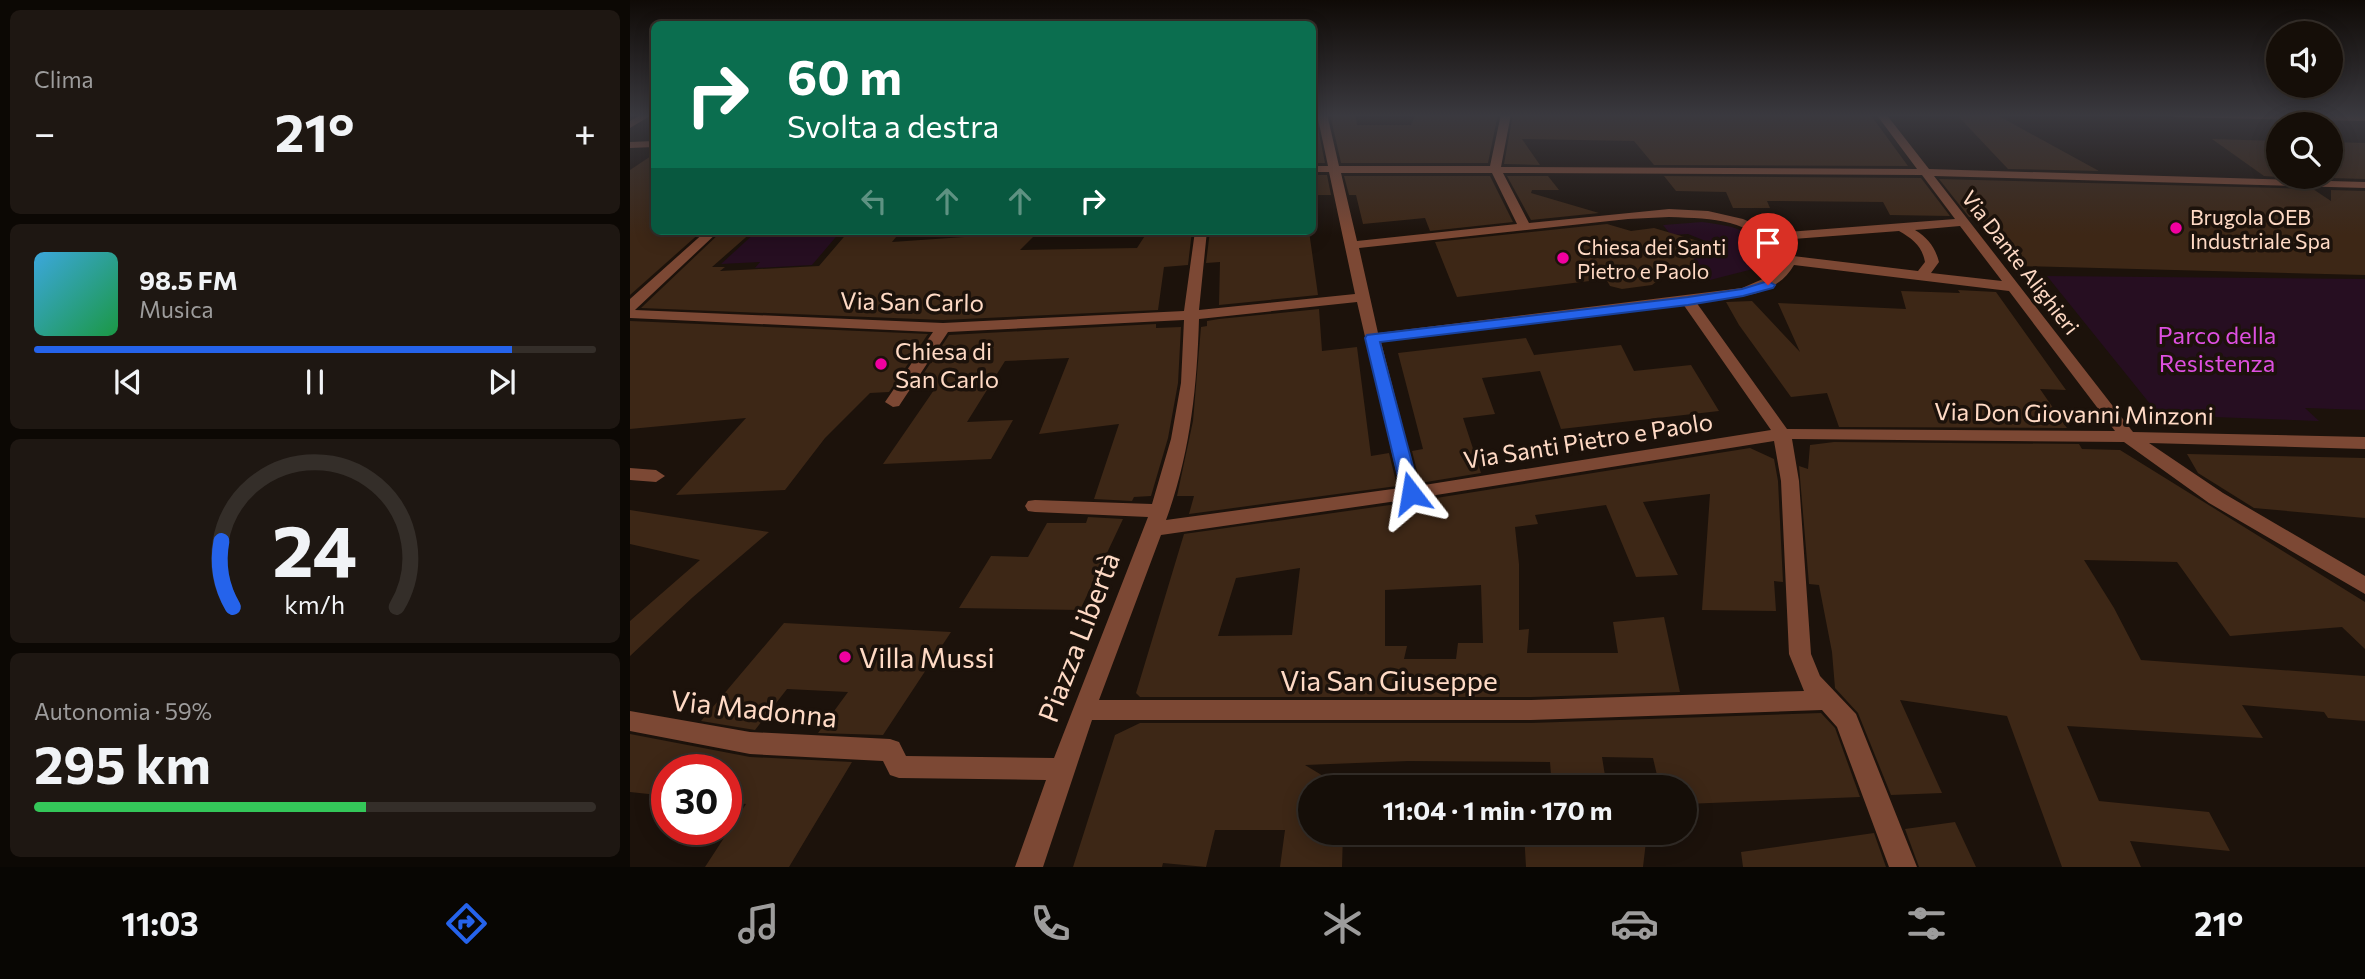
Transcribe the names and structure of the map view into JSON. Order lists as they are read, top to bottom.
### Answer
{
  "streets": {
    "street": [
      "Via Dante Alighieri",
      "Via San Carlo",
      "Via Don Giovanni Minzoni",
      "Via Santi Pietro e Paolo",
      "Piazza Libertà",
      "Via San Giuseppe",
      "Via Madonna"
    ]
  },
  "crossings": [
    ["Via Dante Alighieri", "Via Don Giovanni Minzoni"],
    ["Via San Carlo", "Piazza Libertà"],
    ["Via Don Giovanni Minzoni", "Via Santi Pietro e Paolo"],
    ["Via Santi Pietro e Paolo", "Piazza Libertà"],
    ["Piazza Libertà", "Via San Giuseppe"],
    ["Piazza Libertà", "Via Madonna"]
  ],
  "parks": ["Parco della Resistenza"],
  "places": [
    "Brugola OEB Industriale Spa",
    "Chiesa dei Santi Pietro e Paolo",
    "Chiesa di San Carlo",
    "Villa Mussi"
  ],
  "page": {
    "tile": [
      "Clima",
      ["Autonomia · 59%", "295 km"]
    ],
    "turn": ["60 m", "Svolta a destra"],
    "heat": ["−", "21°", "+"],
    "song": ["98.5 FM", "Musica"],
    "limit": "30",
    "trip": "11:04 · 1 min · 170 m",
    "tabs": ["11:03", "21°"],
    "gauge": ["24", "km/h"]
  }
}
